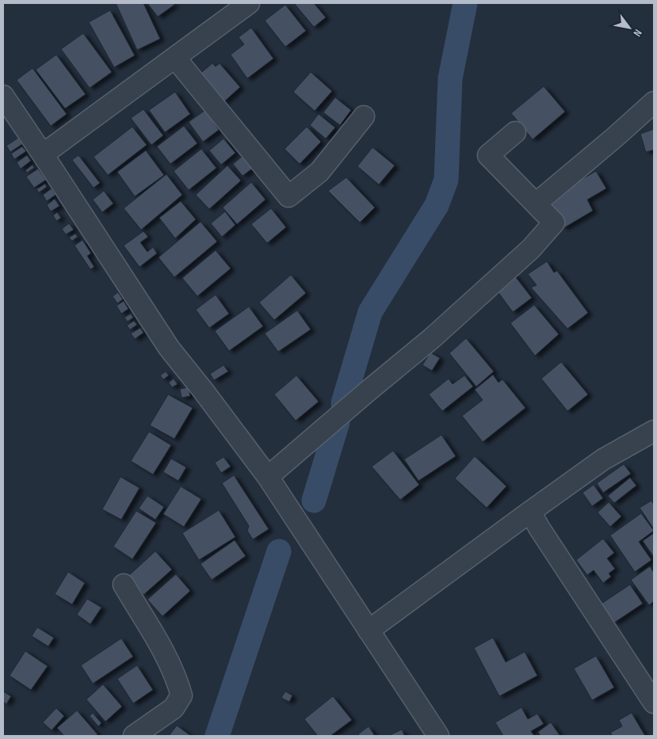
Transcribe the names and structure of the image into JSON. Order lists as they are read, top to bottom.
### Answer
{
  "north": "bottom right"
}
